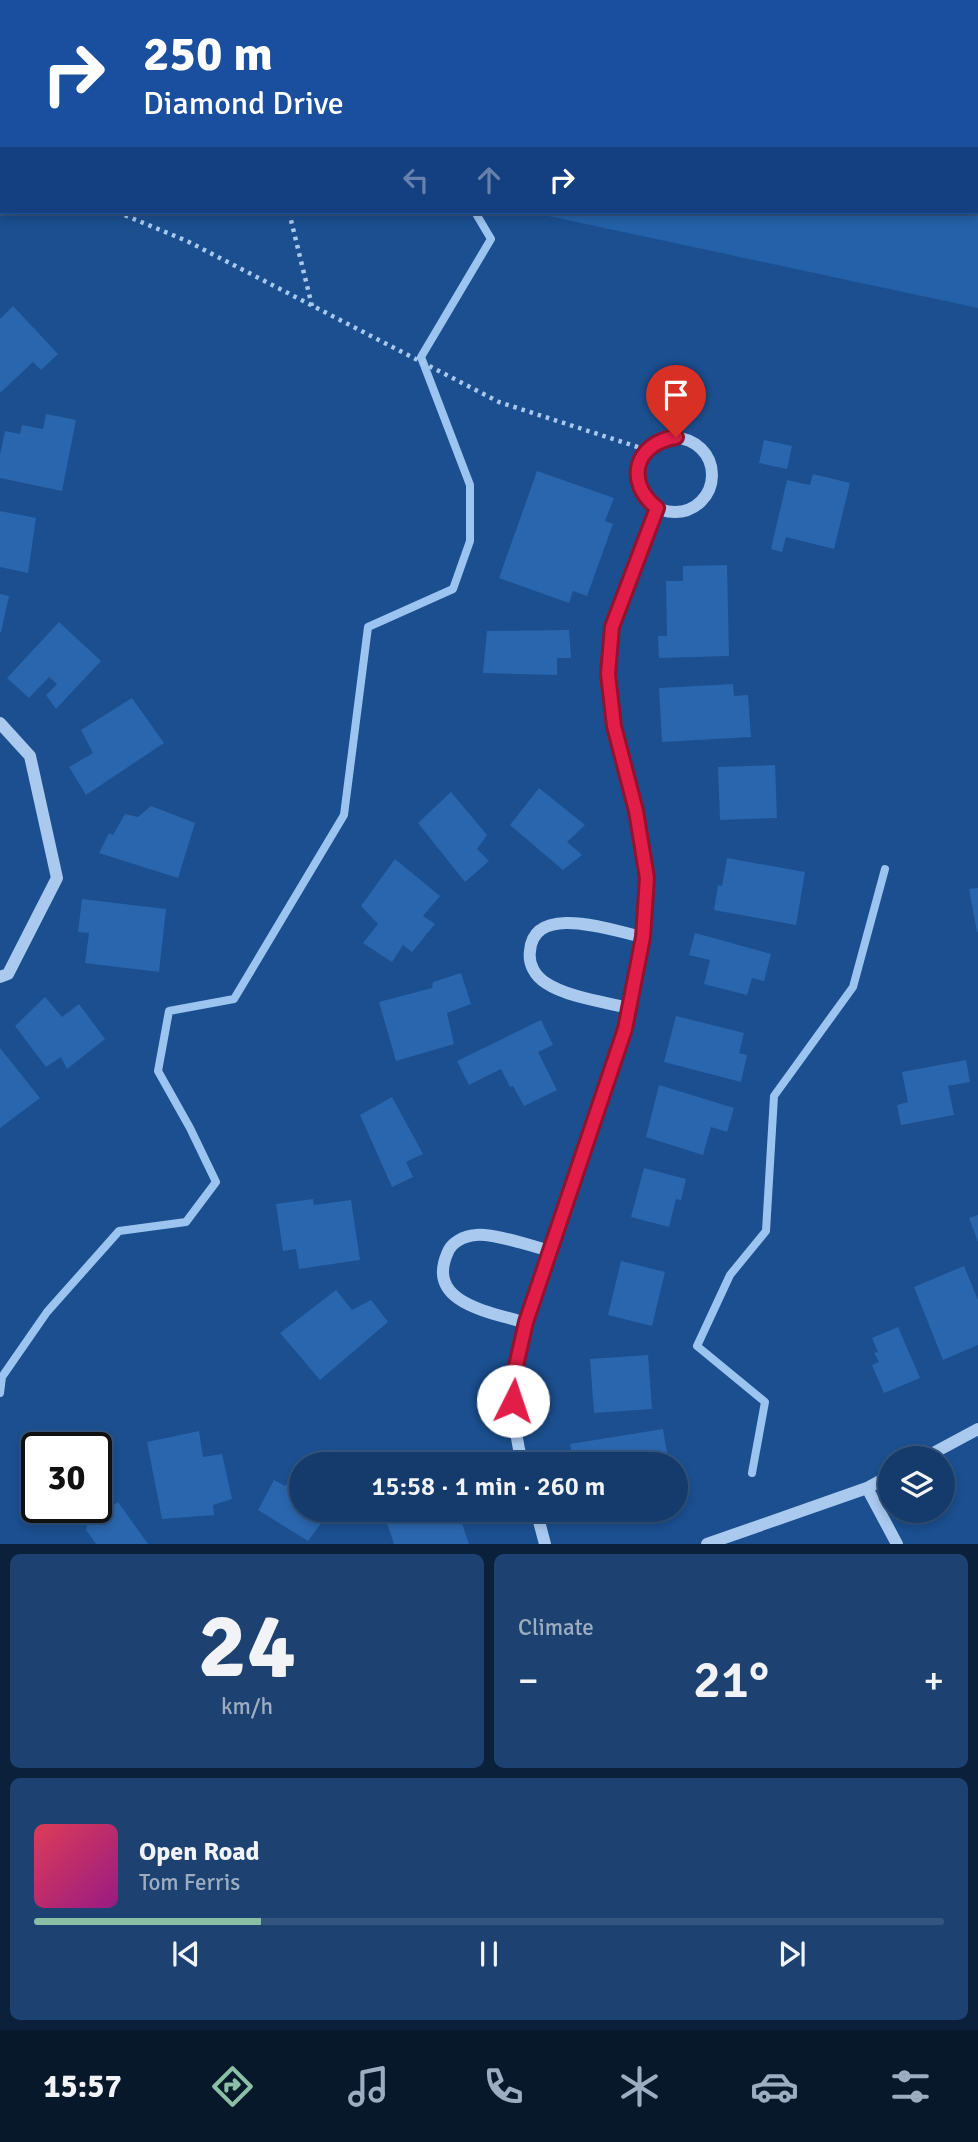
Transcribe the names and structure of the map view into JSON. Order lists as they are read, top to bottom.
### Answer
{
  "page": {
    "turn": ["250 m", "Diamond Drive"],
    "limit": "30",
    "trip": "15:58 · 1 min · 260 m",
    "tile": [
      ["24", "km/h"],
      "Climate"
    ],
    "heat": ["−", "21°", "+"],
    "song": ["Open Road", "Tom Ferris"],
    "tabs": "15:57"
  }
}
